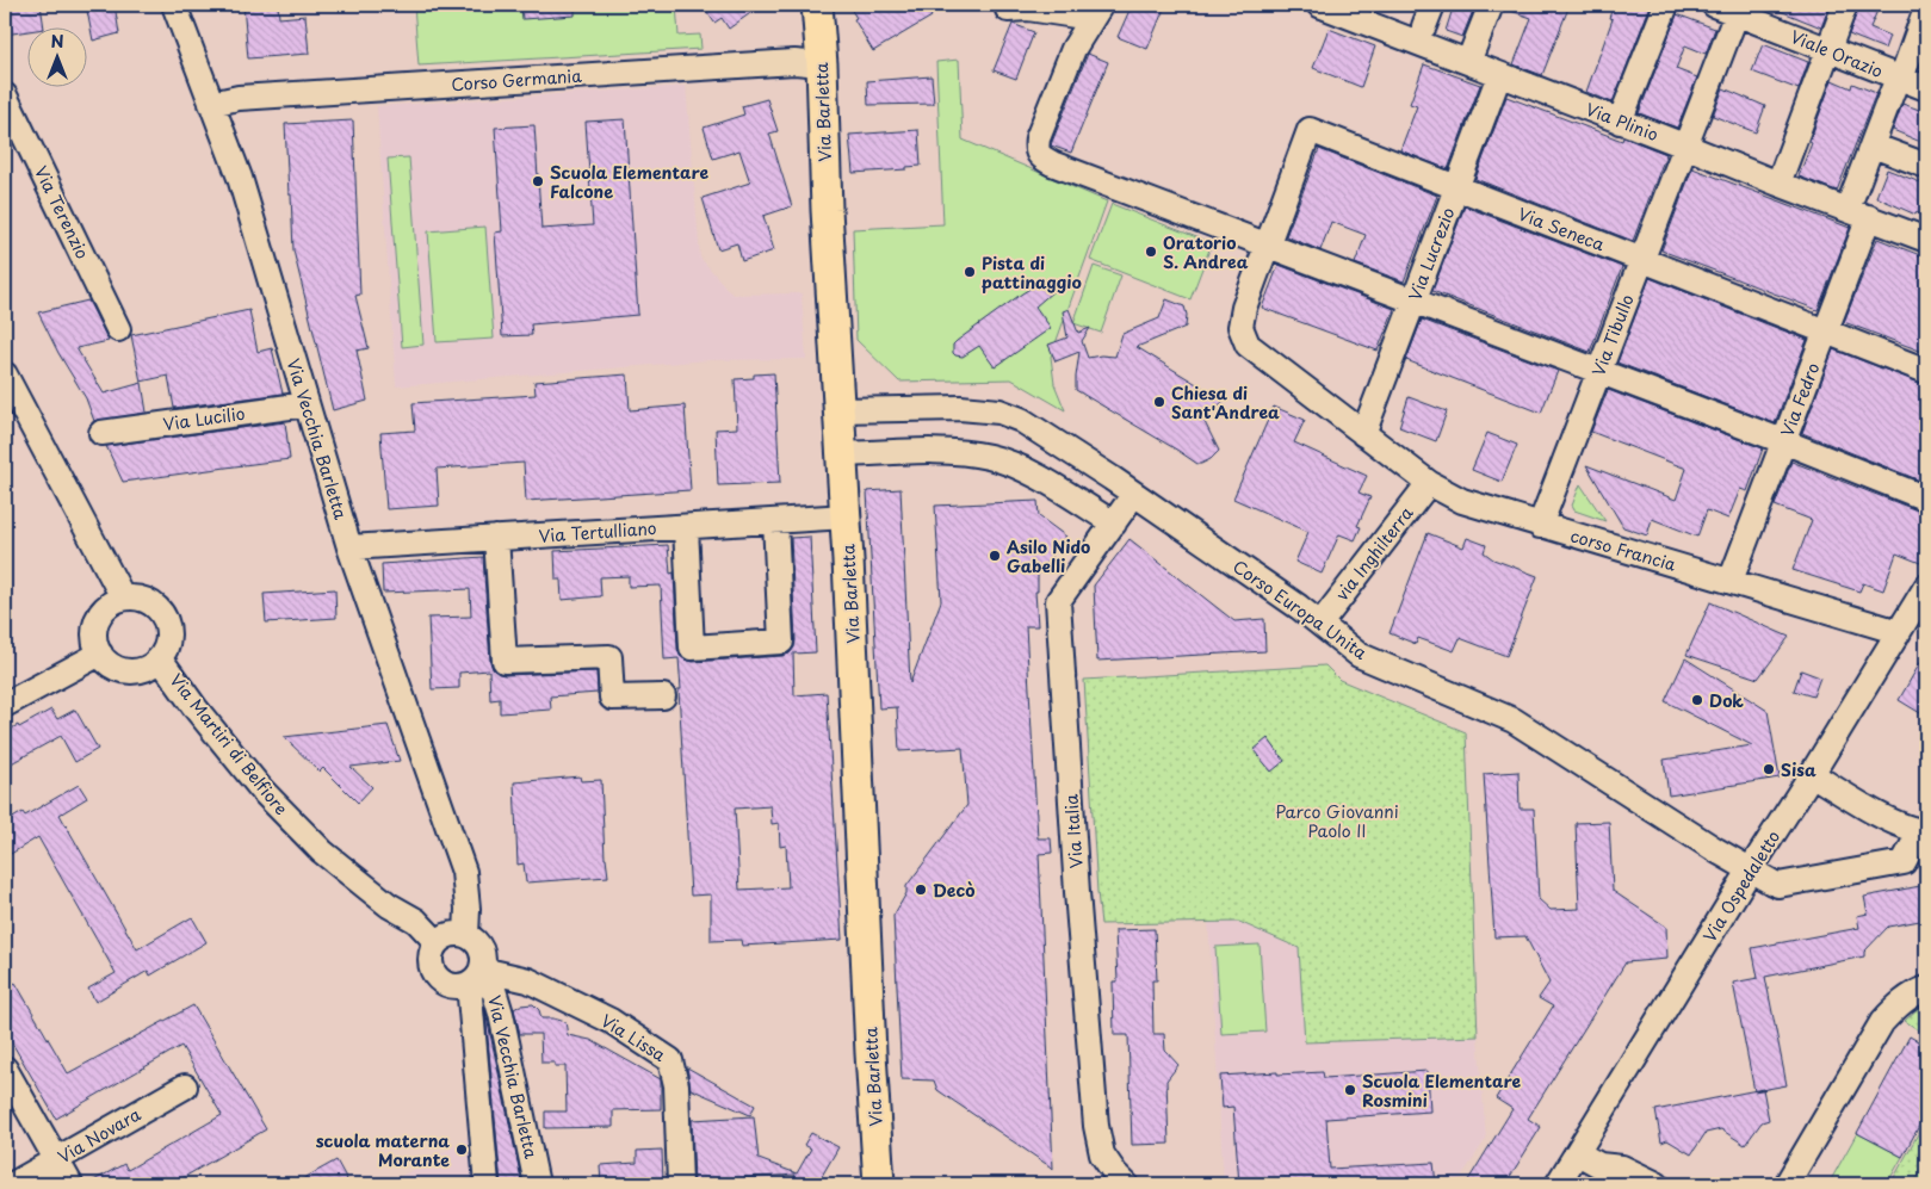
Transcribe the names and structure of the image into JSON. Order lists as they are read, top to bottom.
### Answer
{
  "streets": {
    "main road": ["Via Barletta"],
    "street": [
      "Viale Orazio",
      "Corso Germania",
      "Via Plinio",
      "Via Terenzio",
      "Via Seneca",
      "Via Lucrezio",
      "Via Tibullo",
      "Via Fedro",
      "Via Lucilio",
      "Via Vecchia Barletta",
      "Via Tertulliano",
      "corso Francia",
      "via Inghilterra",
      "Corso Europa Unita",
      "Via Martiri di Belfiore",
      "Via Italia",
      "Via Ospedaletto",
      "Via Lissa",
      "Via Novara"
    ]
  },
  "crossings": [
    ["Viale Orazio", "Via Tibullo"],
    ["Viale Orazio", "Via Fedro"],
    ["Corso Germania", "Via Barletta"],
    ["Corso Germania", "Via Vecchia Barletta"],
    ["Via Barletta", "Via Tertulliano"],
    ["Via Barletta", "Corso Europa Unita"],
    ["Via Plinio", "Via Lucrezio"],
    ["Via Plinio", "Via Tibullo"],
    ["Via Plinio", "Via Fedro"],
    ["Via Seneca", "Via Lucrezio"],
    ["Via Seneca", "Via Tibullo"],
    ["Via Seneca", "Via Fedro"],
    ["Via Seneca", "corso Francia"],
    ["Via Lucrezio", "corso Francia"],
    ["Via Tibullo", "corso Francia"],
    ["Via Fedro", "corso Francia"],
    ["Via Lucilio", "Via Vecchia Barletta"],
    ["Via Vecchia Barletta", "Via Tertulliano"],
    ["Via Vecchia Barletta", "Via Martiri di Belfiore"],
    ["Via Vecchia Barletta", "Via Lissa"],
    ["corso Francia", "via Inghilterra"],
    ["corso Francia", "Via Ospedaletto"],
    ["via Inghilterra", "Corso Europa Unita"],
    ["Corso Europa Unita", "Via Italia"],
    ["Corso Europa Unita", "Via Ospedaletto"],
    ["Via Martiri di Belfiore", "Via Lissa"]
  ],
  "parks": ["Parco Giovanni Paolo II"],
  "places": [
    "Scuola Elementare Falcone",
    "Oratorio S. Andrea",
    "Pista di pattinaggio",
    "Chiesa di Sant'Andrea",
    "Asilo Nido Gabelli",
    "Dok",
    "Sisa",
    "Decò",
    "Scuola Elementare Rosmini",
    "scuola materna Morante"
  ],
  "north": "top"
}
